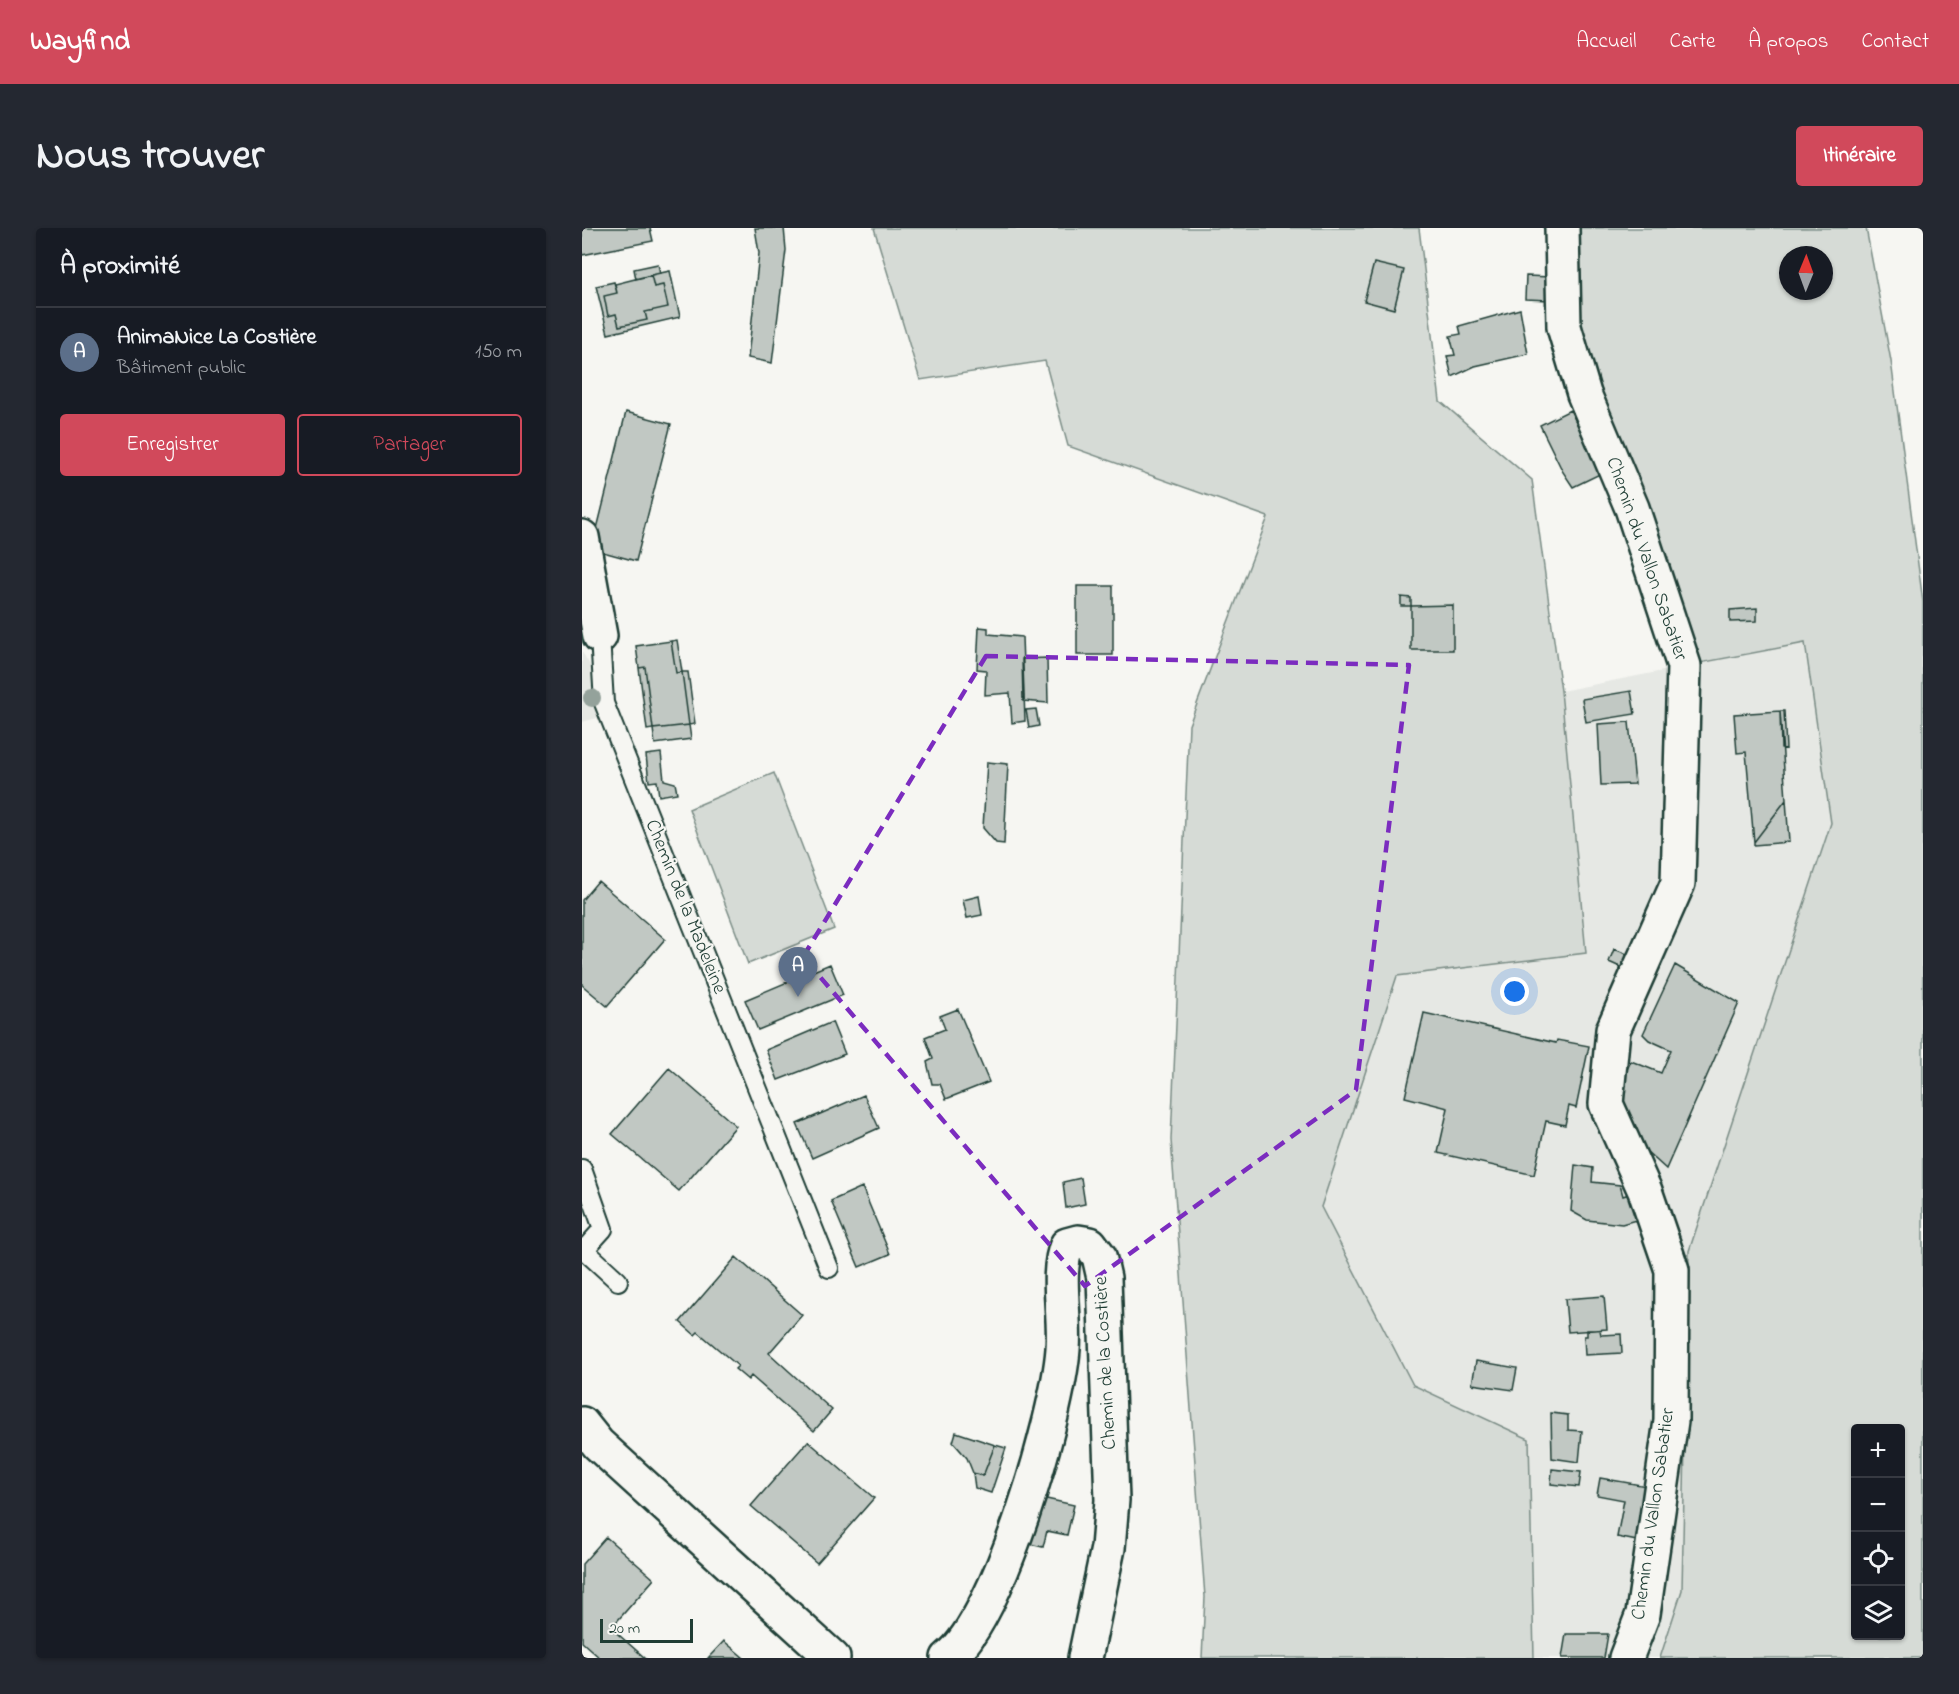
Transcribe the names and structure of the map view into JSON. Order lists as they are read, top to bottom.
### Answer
{
  "streets": {
    "street": ["Chemin du Vallon Sabatier", "Chemin de la Madeleine", "Chemin de la Costière"]
  },
  "scale_bar": "20 m",
  "north": "top",
  "page": {
    "header": "Wayfind",
    "nav": [
      "Accueil",
      "Carte",
      "À propos",
      "Contact"
    ],
    "title": "Nous trouver",
    "buttons": [
      "Itinéraire",
      ["Enregistrer", "Partager"]
    ],
    "heading": "À proximité",
    "list": [
      {
        "mark": "A",
        "name": "AnimaNice La Costière",
        "note": "Bâtiment public",
        "value": "150 m"
      }
    ],
    "pins": "A",
    "map_buttons": ["+", "−"],
    "scale": "20 m"
  }
}
